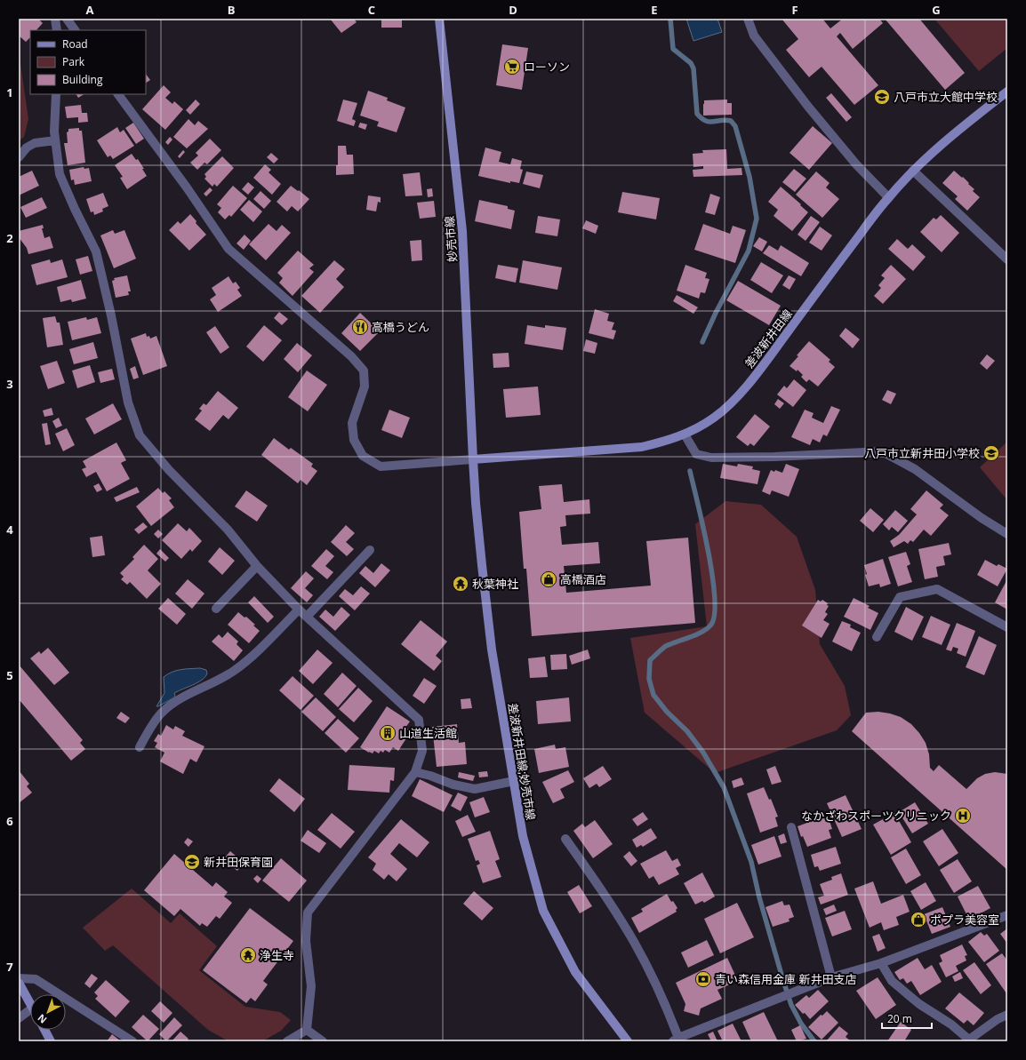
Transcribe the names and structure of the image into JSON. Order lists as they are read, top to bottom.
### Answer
{
  "streets": {
    "main road": ["妙売市線", "差波新井田線", "差波新井田線;妙売市線"]
  },
  "crossings": [
    ["妙売市線", "差波新井田線"],
    ["妙売市線", "差波新井田線;妙売市線"],
    ["差波新井田線", "差波新井田線;妙売市線"]
  ],
  "places": {
    "supermarket": ["ローソン"],
    "school or university": ["八戸市立大館中学校", "八戸市立新井田小学校", "新井田保育園"],
    "restaurant": ["高橋うどん"],
    "shop": ["高橋酒店", "ポプラ美容室"],
    "temple": ["秋葉神社", "浄生寺"],
    "building": ["山道生活館"],
    "hospital": ["なかざわスポーツクリニック"],
    "bank": ["青い森信用金庫 新井田支店"]
  },
  "legend": ["Road", "Park", "Building"],
  "scale_bar": "20 m",
  "north": "bottom left",
  "grid": {
    "columns": [
      "A",
      "B",
      "C",
      "D",
      "E",
      "F",
      "G"
    ],
    "rows": [
      "1",
      "2",
      "3",
      "4",
      "5",
      "6",
      "7"
    ]
  }
}
